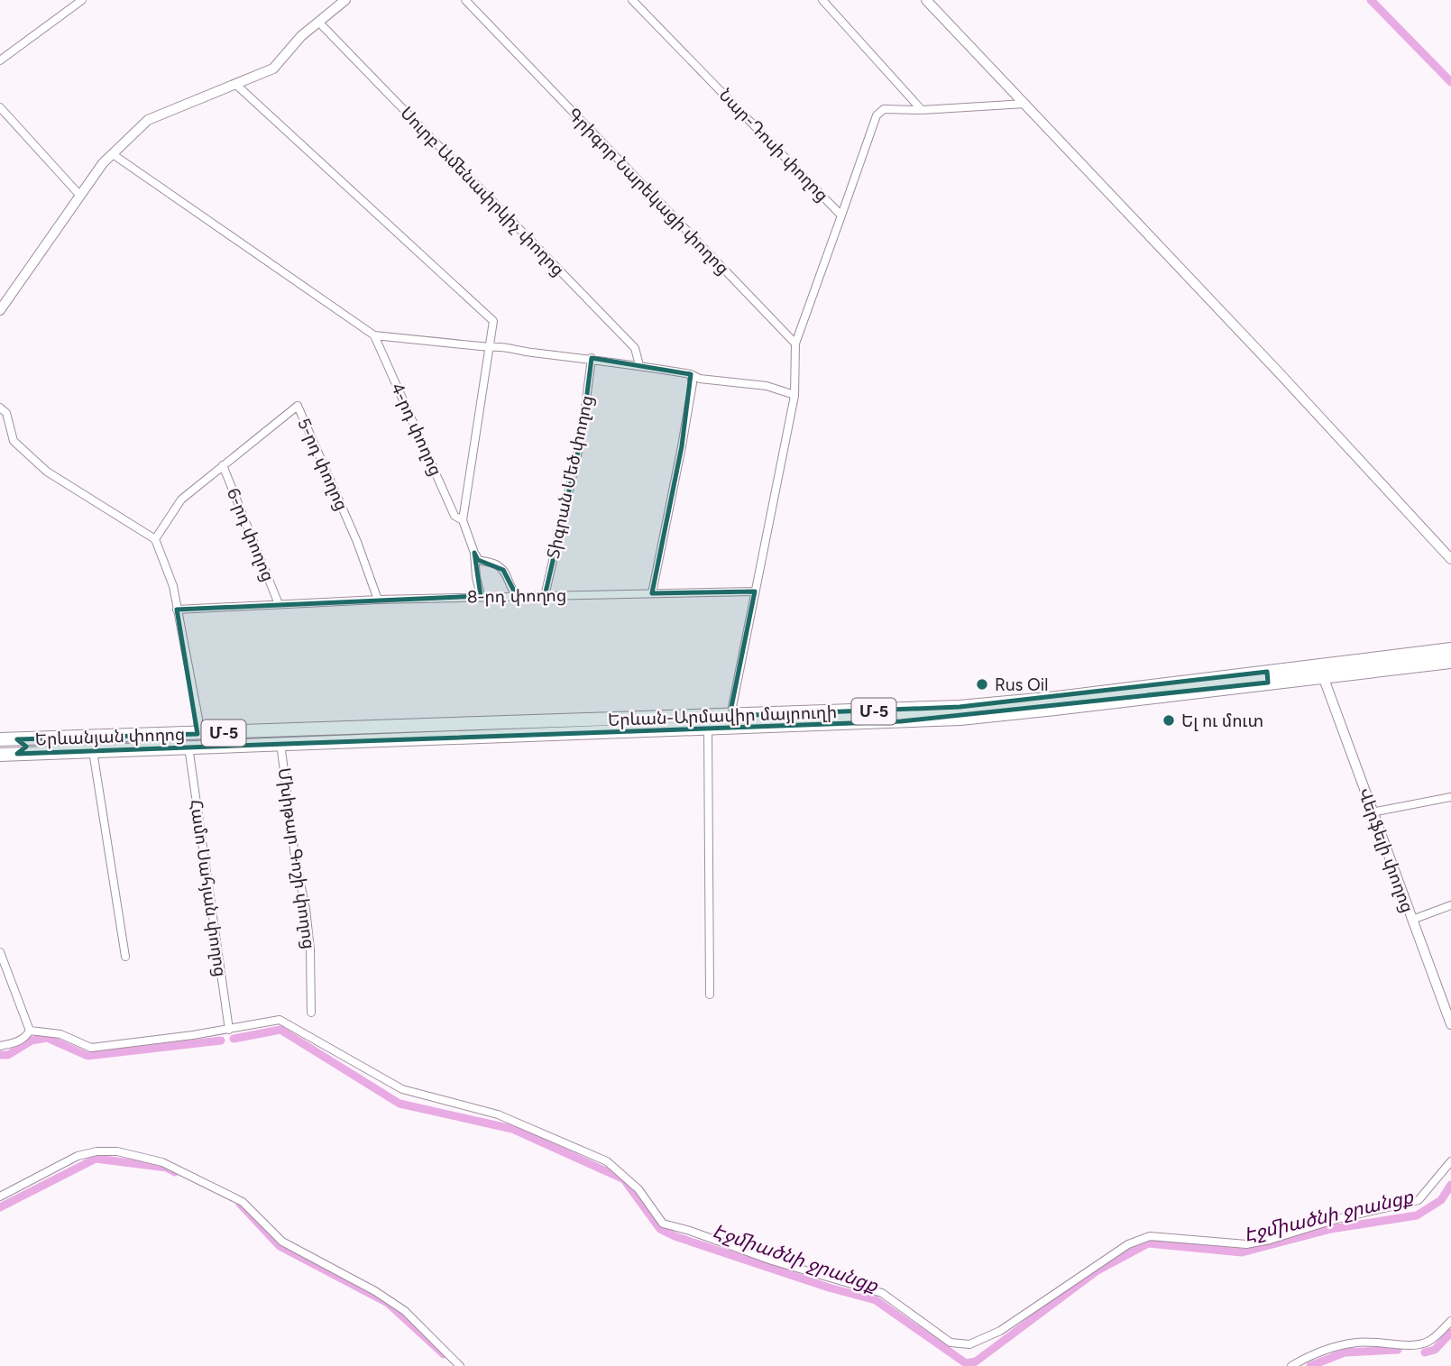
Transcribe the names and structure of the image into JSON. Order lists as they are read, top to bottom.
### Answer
{
  "streets": {
    "highway": ["Մ-5", "Երևան-Արմավիր մայրուղի", "Երևանյան փողոց"],
    "main road": ["Վերֆելի փողոց"],
    "street": [
      "Նար-Դոսի փողոց",
      "Սուրբ Ամենափրկիչ փողոց",
      "Գրիգոր Նարեկացի փողոց",
      "4-րդ փողոց",
      "5-րդ փողոց",
      "Տիգրան Մեծ փողոց",
      "6-րդ փողոց",
      "8-րդ փողոց",
      "Մխիթար Գոշի փողոց",
      "Համո Սահյան փողոց"
    ]
  },
  "crossings": [
    ["4-րդ փողոց", "8-րդ փողոց"],
    ["5-րդ փողոց", "6-րդ փողոց"],
    ["5-րդ փողոց", "8-րդ փողոց"],
    ["Տիգրան Մեծ փողոց", "8-րդ փողոց"],
    ["6-րդ փողոց", "8-րդ փողոց"],
    ["Մ-5", "Երևան-Արմավիր մայրուղի"],
    ["Մ-5", "Վերֆելի փողոց"],
    ["Երևան-Արմավիր մայրուղի", "Երևանյան փողոց"],
    ["Երևանյան փողոց", "Մխիթար Գոշի փողոց"],
    ["Երևանյան փողոց", "Համո Սահյան փողոց"]
  ],
  "water": ["Էջմիածնի ջրանցք"],
  "places": ["Rus Oil", "Ել ու մուտ"]
}
